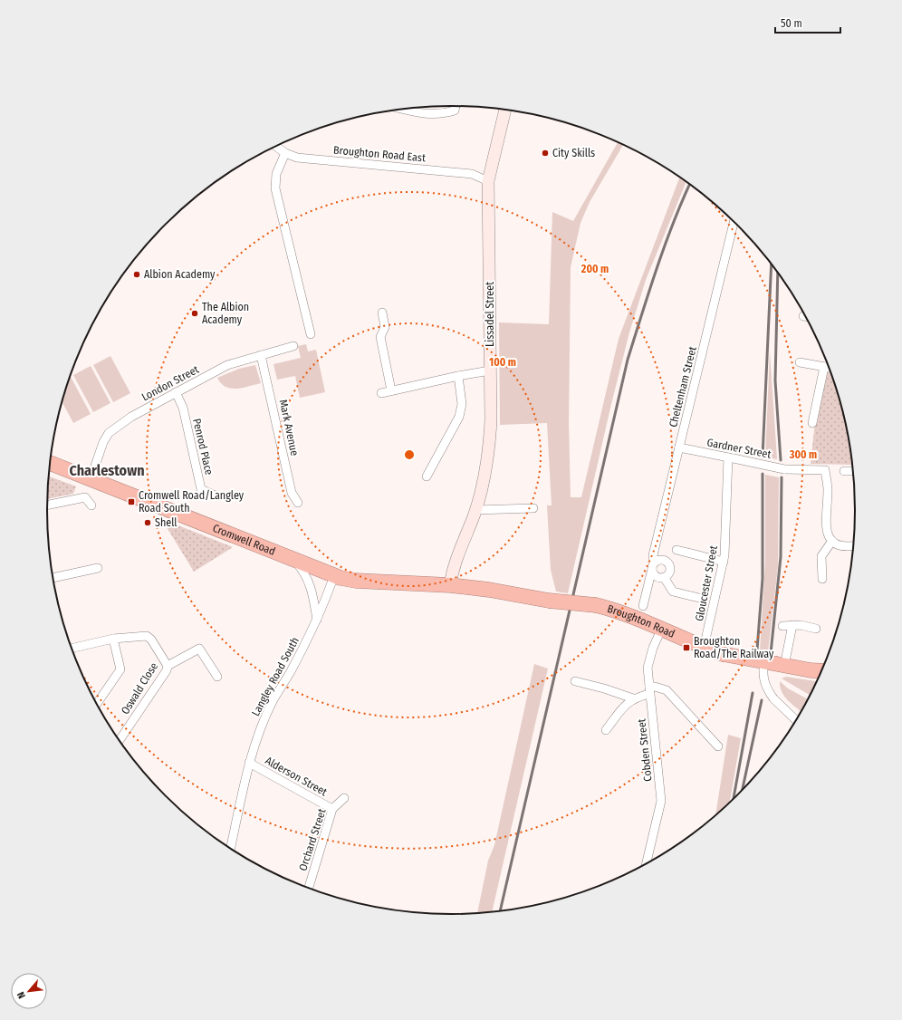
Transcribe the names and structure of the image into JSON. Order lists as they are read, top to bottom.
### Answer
{
  "streets": {
    "highway": ["Cromwell Road", "Broughton Road"],
    "street": [
      "Broughton Road East",
      "Lissadel Street",
      "London Street",
      "Cheltenham Street",
      "Mark Avenue",
      "Penrod Place",
      "Gardner Street",
      "Gloucester Street",
      "Langley Road South",
      "Oswald Close",
      "Cobden Street",
      "Alderson Street",
      "Orchard Street"
    ]
  },
  "crossings": [
    ["Broughton Road East", "Lissadel Street"],
    ["Lissadel Street", "Cromwell Road"],
    ["Lissadel Street", "Broughton Road"],
    ["London Street", "Mark Avenue"],
    ["London Street", "Penrod Place"],
    ["London Street", "Cromwell Road"],
    ["Cheltenham Street", "Gardner Street"],
    ["Gardner Street", "Gloucester Street"],
    ["Cromwell Road", "Broughton Road"],
    ["Cromwell Road", "Langley Road South"],
    ["Gloucester Street", "Broughton Road"],
    ["Broughton Road", "Cobden Street"],
    ["Langley Road South", "Alderson Street"],
    ["Alderson Street", "Orchard Street"]
  ],
  "districts": ["Charlestown"],
  "places": {
    "other": [
      "City Skills",
      "Albion Academy",
      "The Albion Academy",
      "Shell"
    ],
    "transit": ["Cromwell Road/Langley Road South", "Broughton Road/The Railway"]
  },
  "scale_bar": "50 m",
  "north": "bottom left",
  "rings": ["200 m", "100 m", "300 m"]
}
